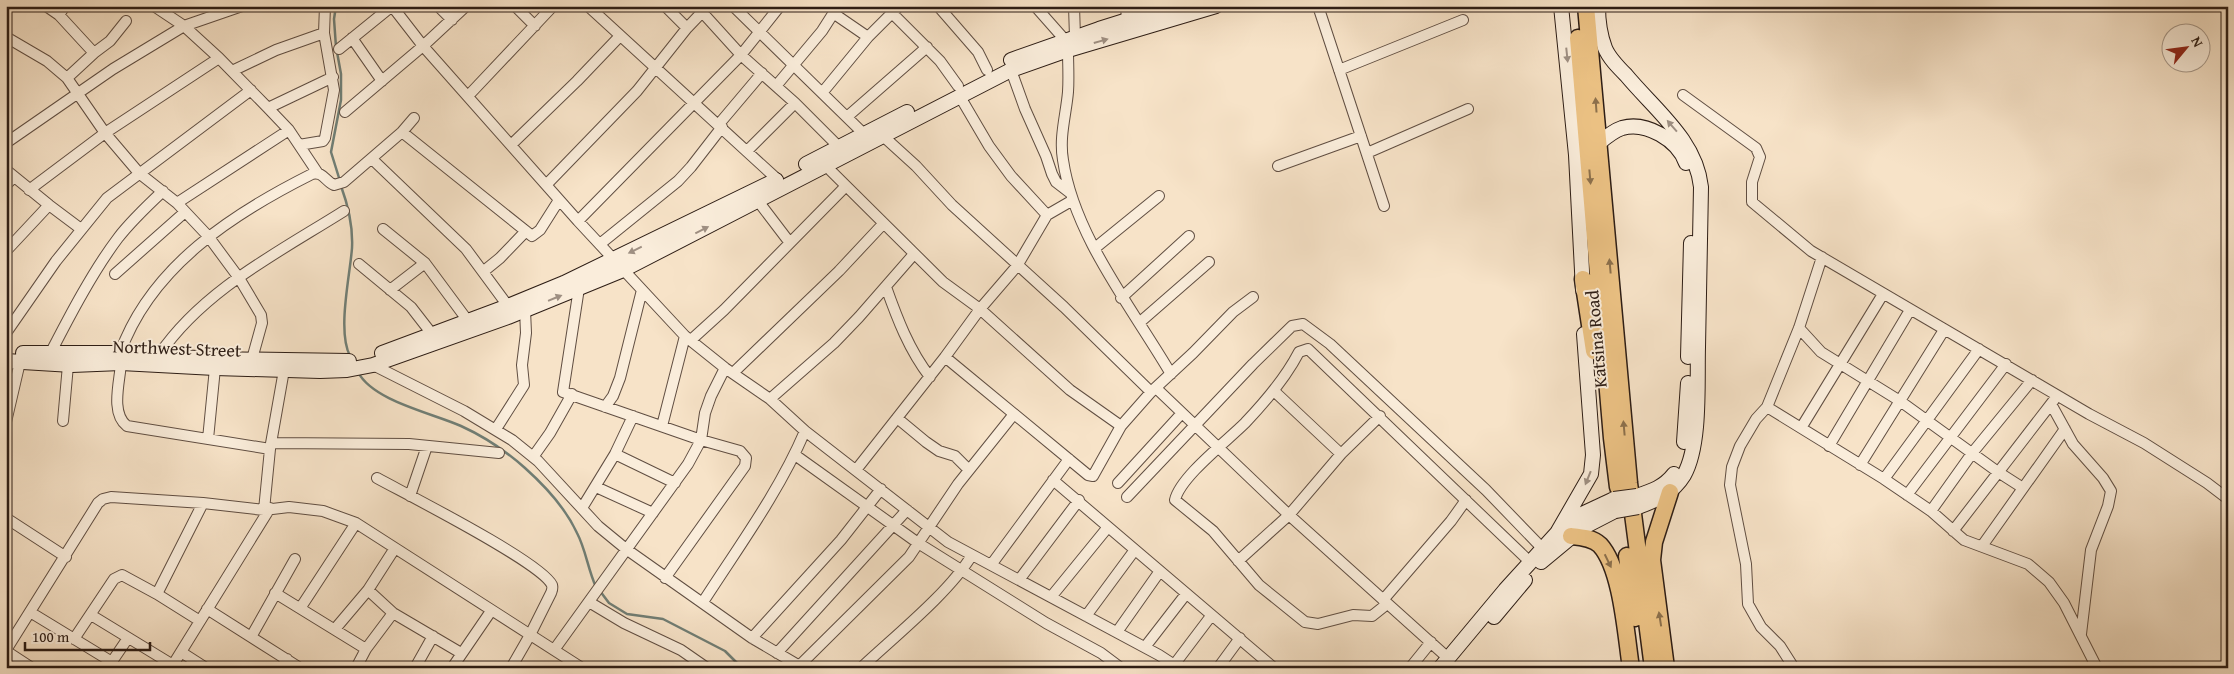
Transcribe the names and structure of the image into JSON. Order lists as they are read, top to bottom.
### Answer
{
  "streets": {
    "highway": ["Katsina Road"],
    "main road": ["Northwest Street"]
  },
  "scale_bar": "100 m",
  "north": "top right"
}
